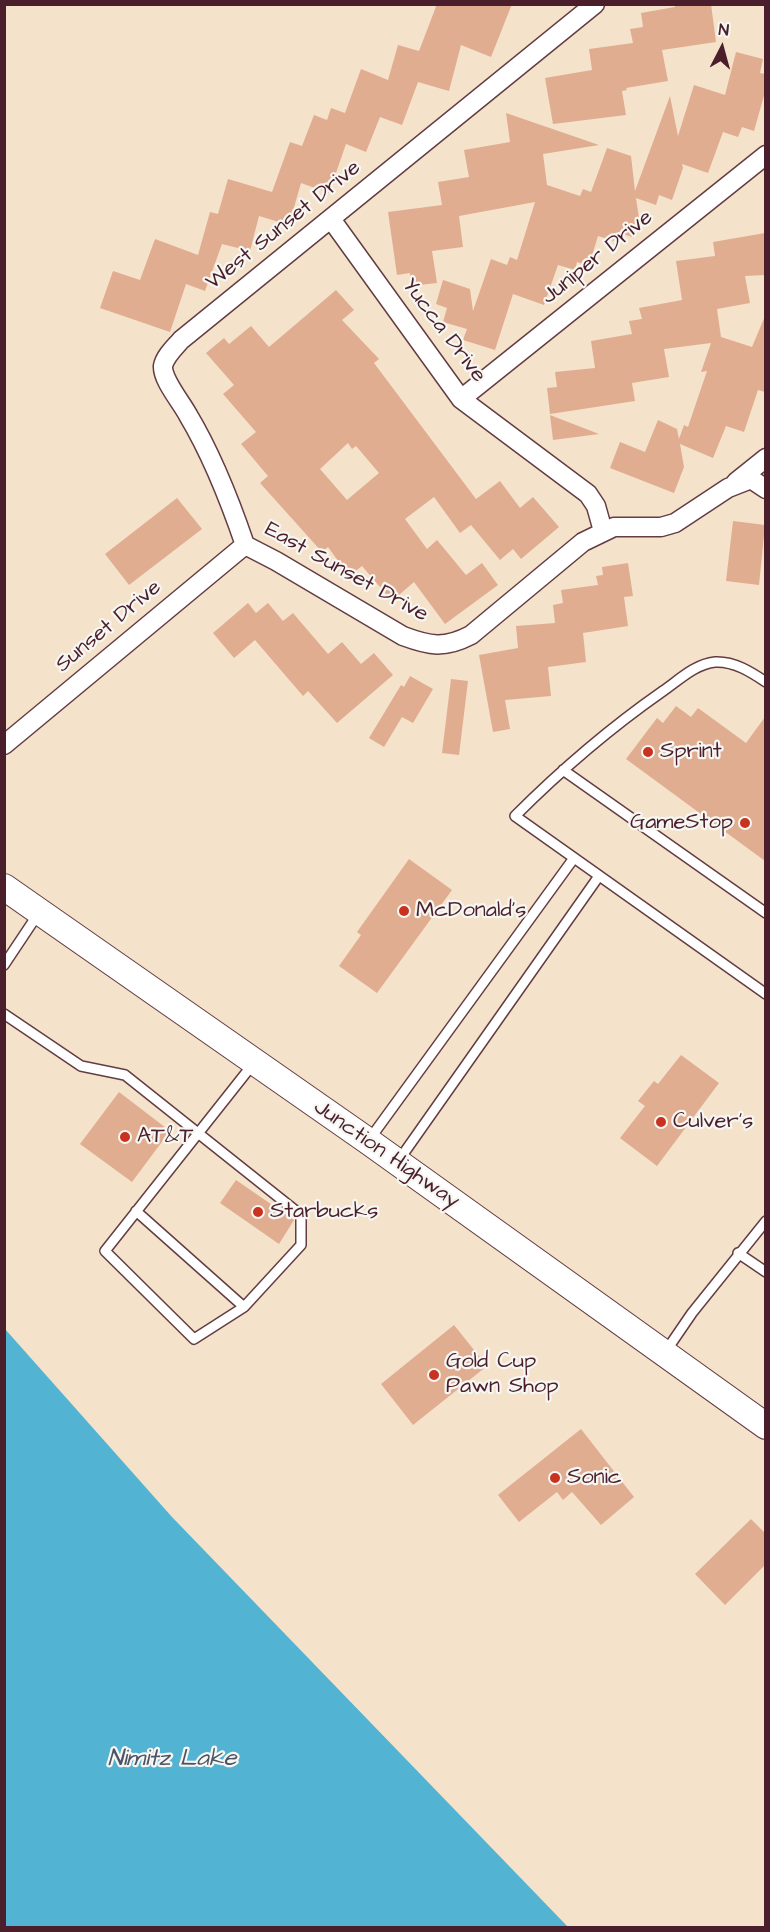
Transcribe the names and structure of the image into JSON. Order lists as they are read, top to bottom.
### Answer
{
  "streets": {
    "main road": ["Junction Highway"],
    "street": [
      "West Sunset Drive",
      "Juniper Drive",
      "Yucca Drive",
      "East Sunset Drive",
      "Sunset Drive"
    ]
  },
  "crossings": [
    ["West Sunset Drive", "Yucca Drive"],
    ["West Sunset Drive", "East Sunset Drive"],
    ["West Sunset Drive", "Sunset Drive"],
    ["Juniper Drive", "Yucca Drive"],
    ["Yucca Drive", "East Sunset Drive"],
    ["East Sunset Drive", "Sunset Drive"]
  ],
  "water": ["Nimitz Lake"],
  "places": [
    "Sprint",
    "GameStop",
    "McDonald's",
    "Culver's",
    "AT&T",
    "Starbucks",
    "Gold Cup Pawn Shop",
    "Sonic"
  ],
  "north": "top"
}
